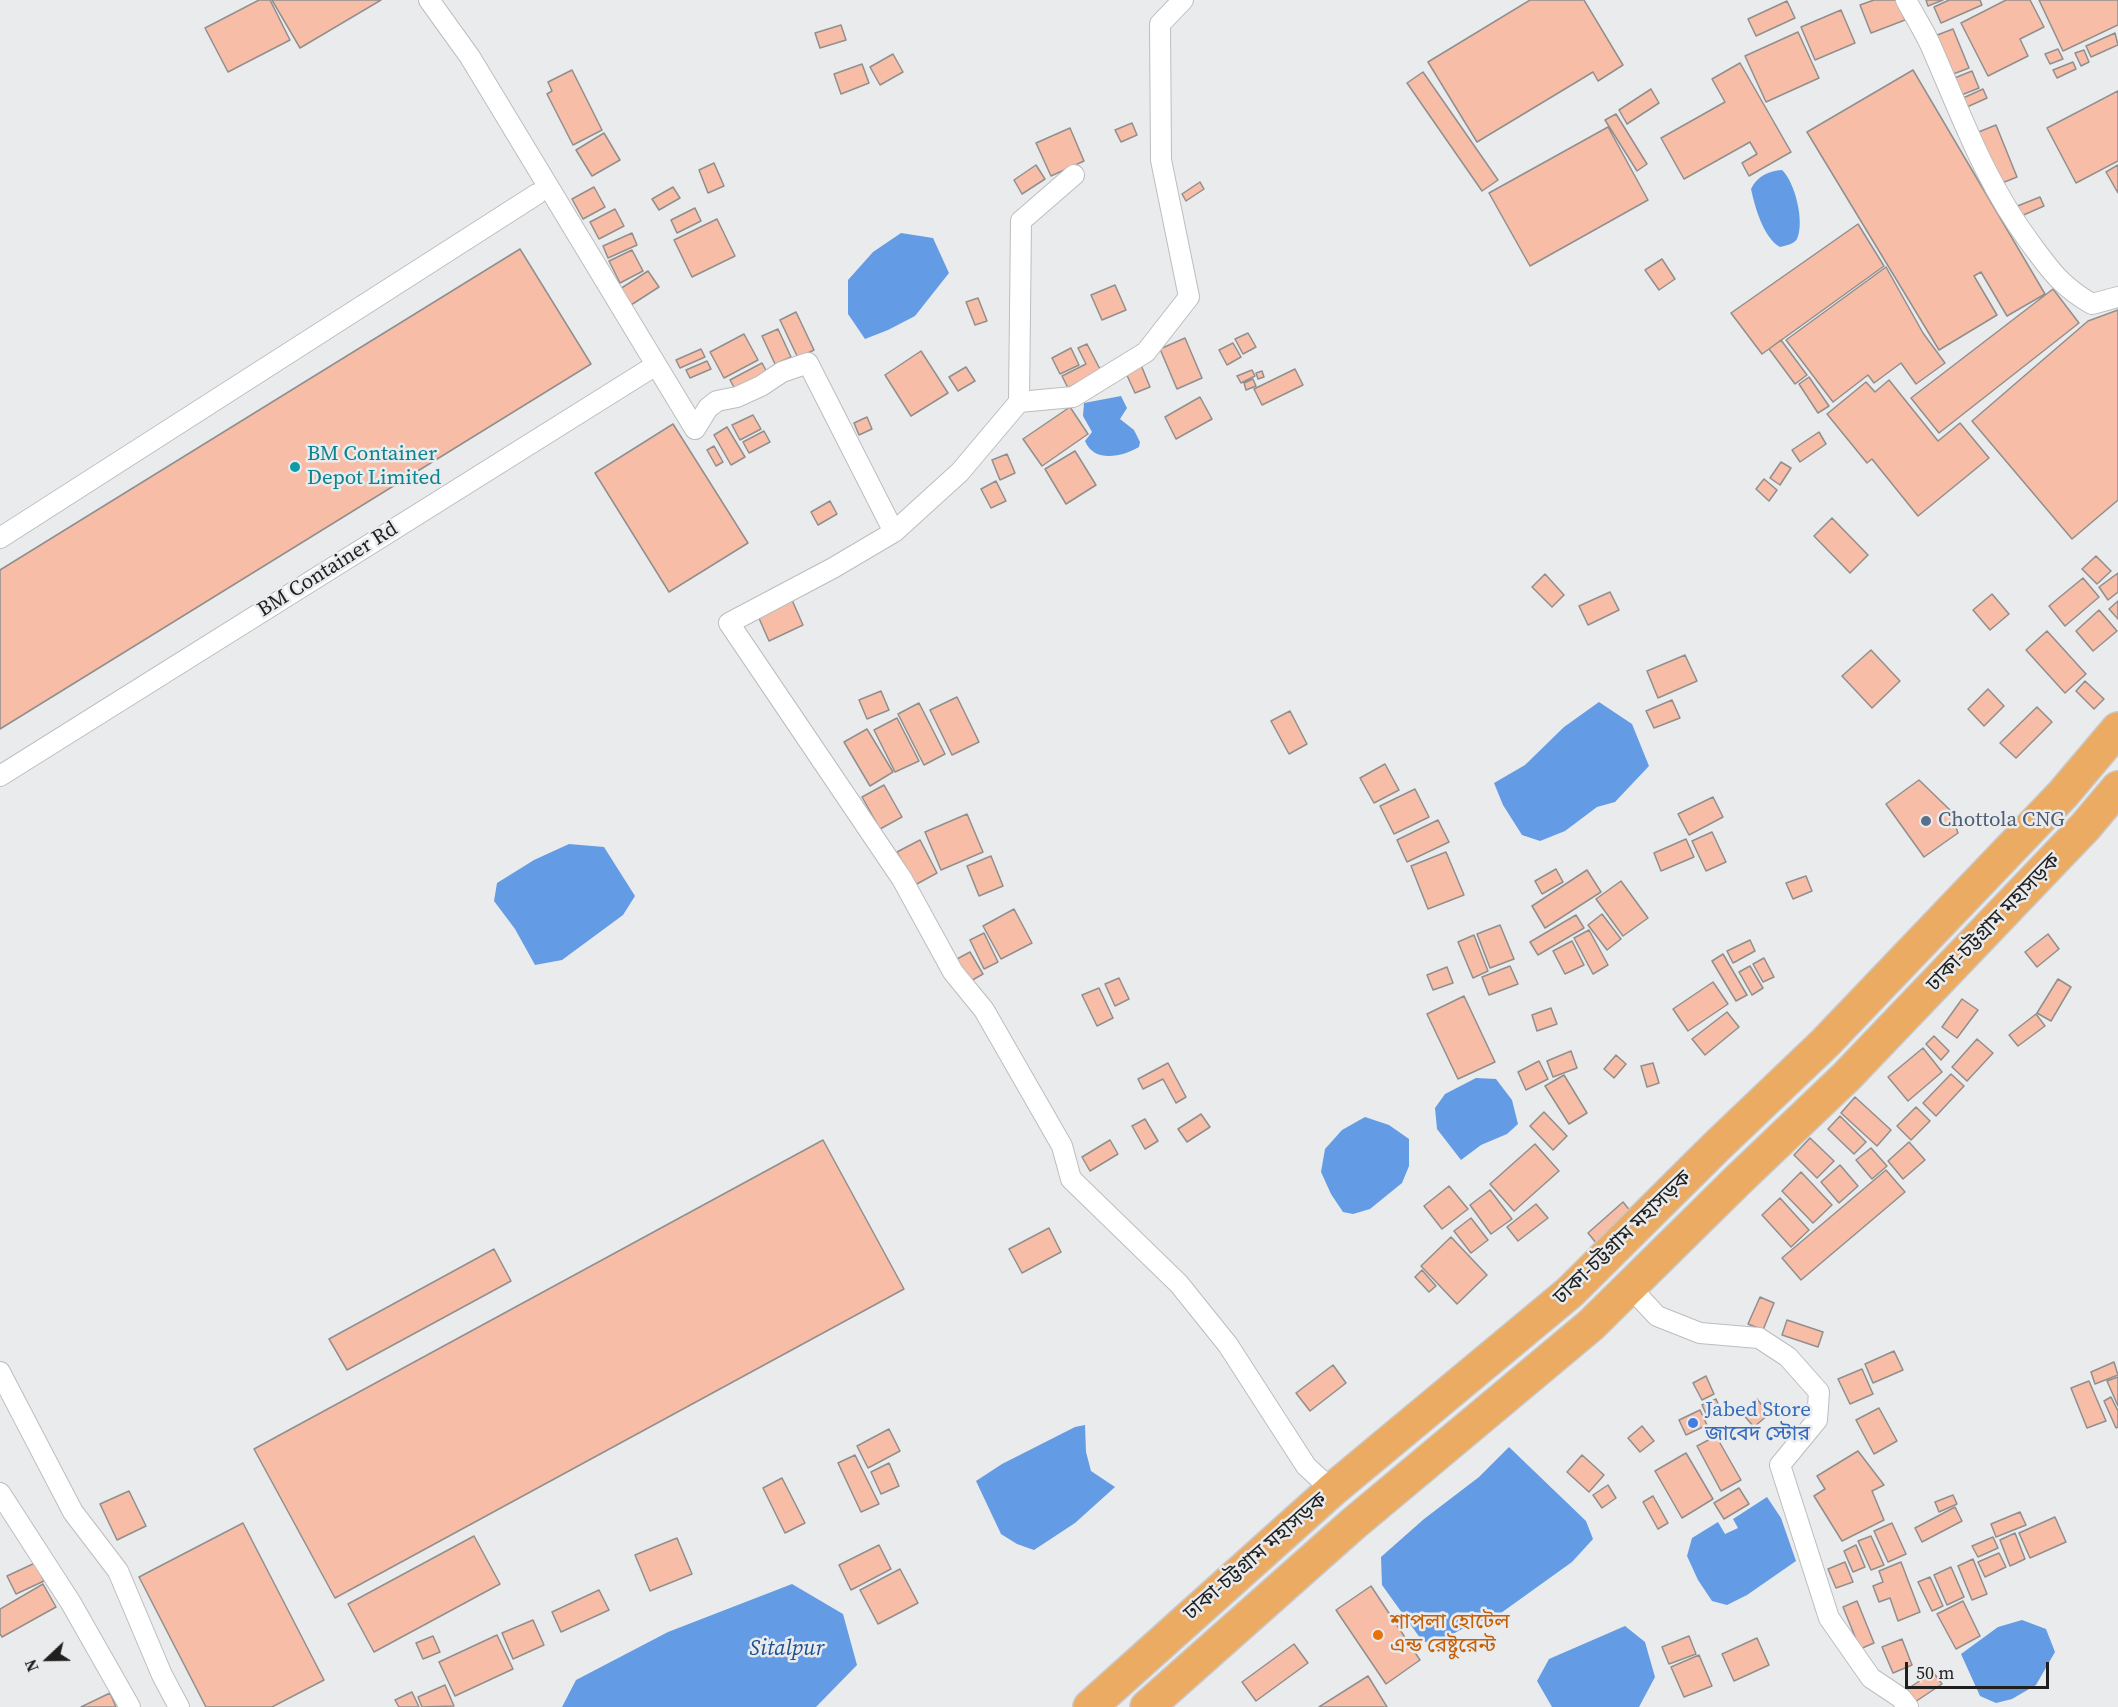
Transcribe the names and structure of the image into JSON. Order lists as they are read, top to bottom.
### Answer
{
  "streets": {
    "highway": ["ঢাকা-চট্টগ্রাম মহাসড়ক"],
    "street": ["BM Container Rd"]
  },
  "water": ["Sitalpur"],
  "places": [
    "BM Container Depot Limited",
    "Chottola CNG",
    "Jabed Store জাবেদ স্টোর",
    "শাপলা হোটেল এন্ড রেষ্টুরেন্ট"
  ],
  "scale_bar": "50 m",
  "north": "left"
}
